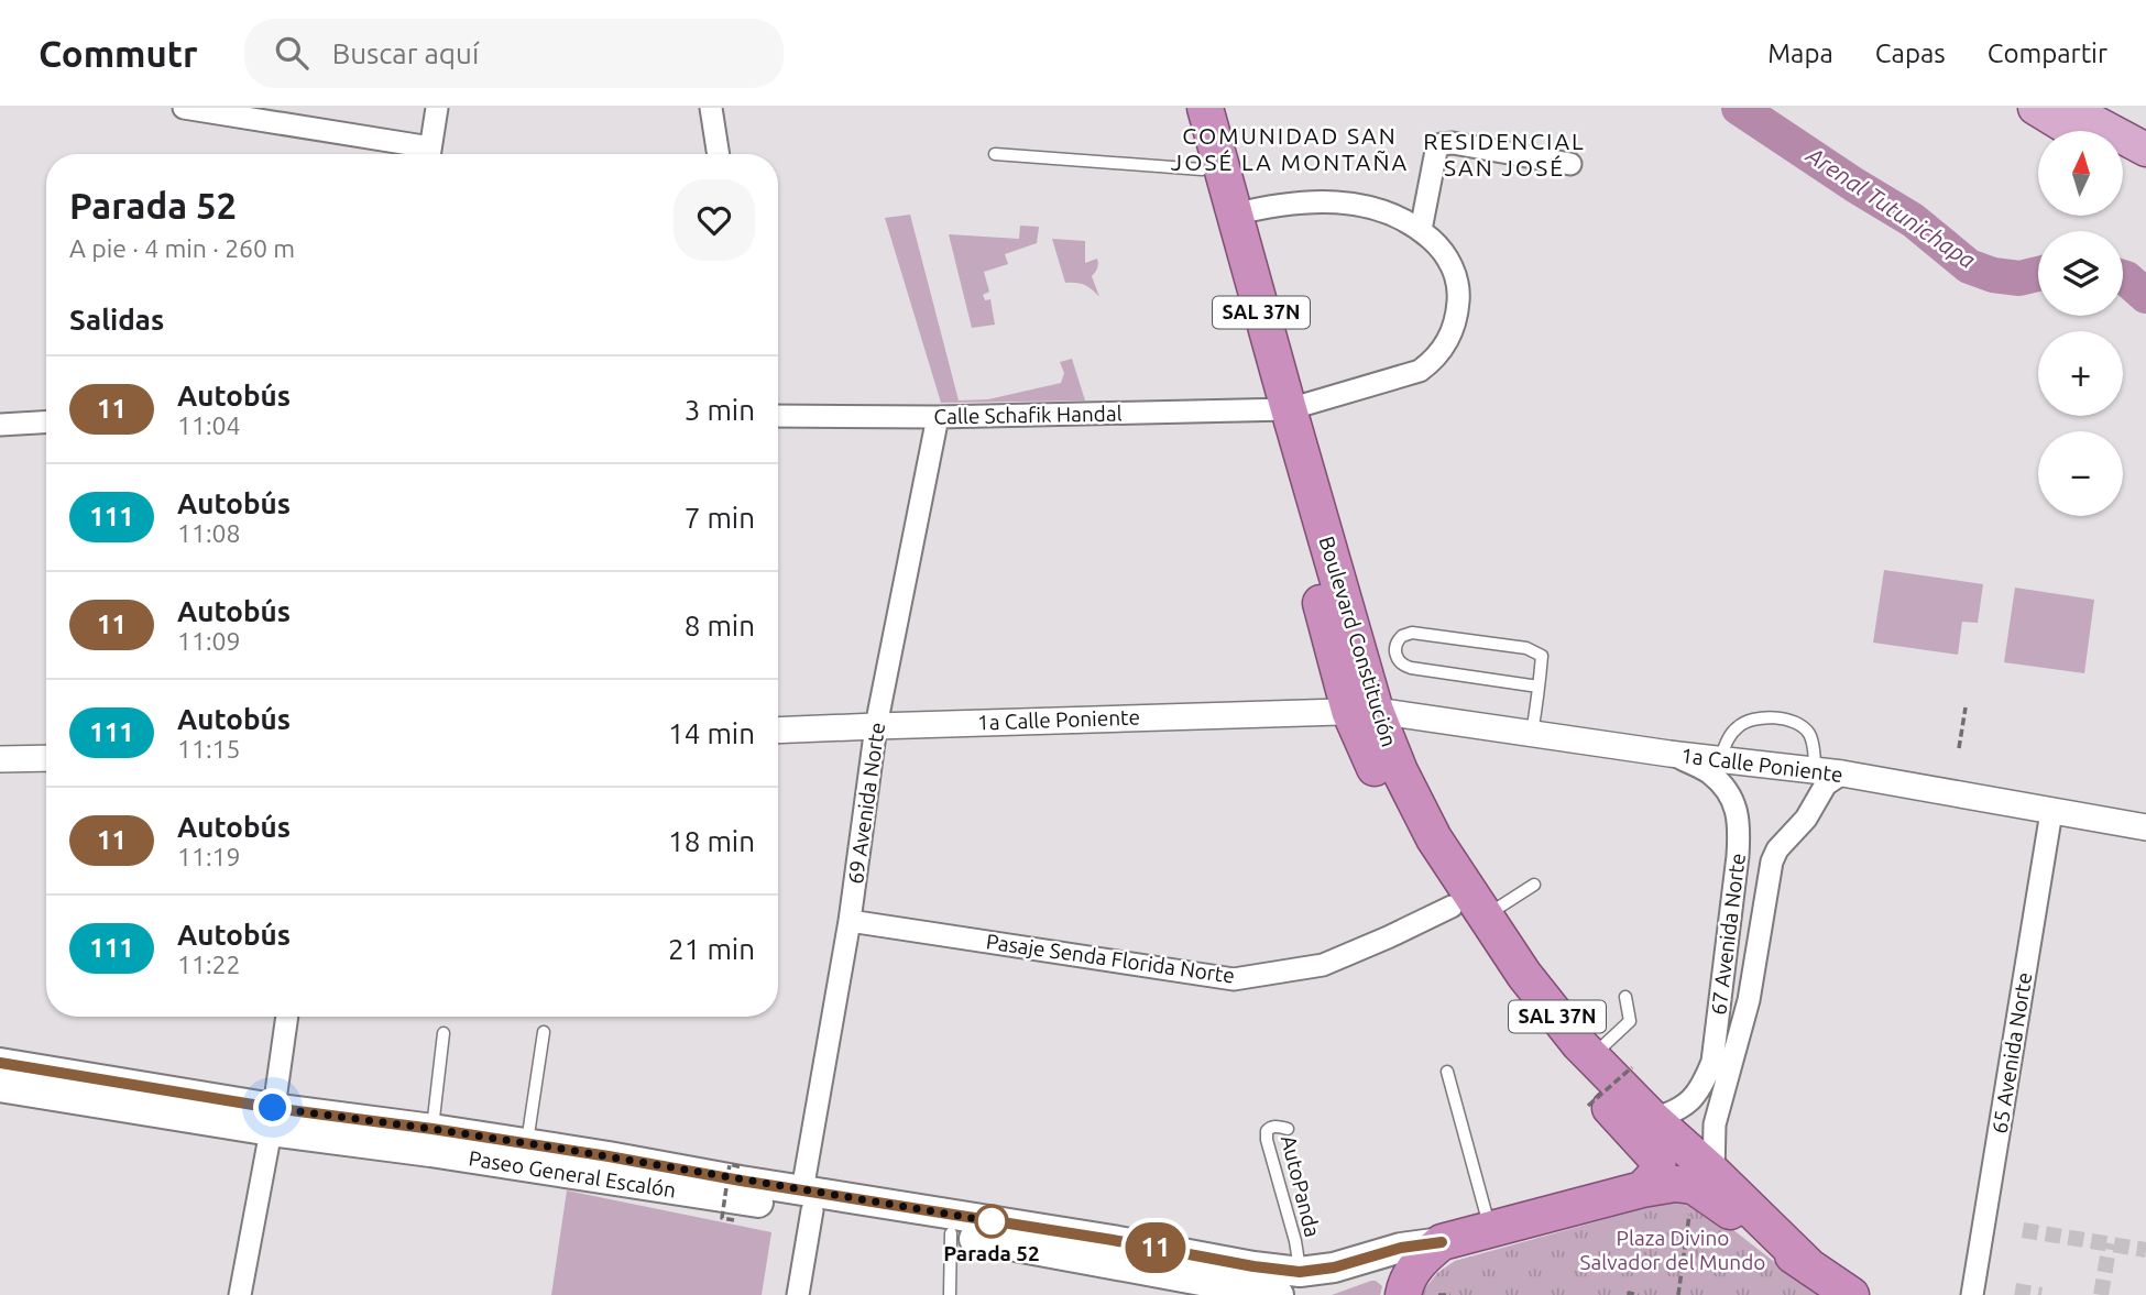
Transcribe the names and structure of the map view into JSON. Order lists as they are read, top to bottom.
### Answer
{
  "streets": {
    "highway": ["SAL 37N", "Boulevard Constitución"],
    "main road": ["Paseo General Escalón"],
    "street": [
      "Calle Schafik Handal",
      "1a Calle Poniente",
      "69 Avenida Norte",
      "67 Avenida Norte",
      "Pasaje Senda Florida Norte",
      "65 Avenida Norte"
    ],
    "lane": ["AutoPanda"]
  },
  "crossings": [
    ["SAL 37N", "Boulevard Constitución"],
    ["SAL 37N", "Paseo General Escalón"],
    ["Calle Schafik Handal", "Boulevard Constitución"],
    ["Calle Schafik Handal", "69 Avenida Norte"],
    ["Boulevard Constitución", "1a Calle Poniente"],
    ["Boulevard Constitución", "67 Avenida Norte"],
    ["Boulevard Constitución", "Pasaje Senda Florida Norte"],
    ["1a Calle Poniente", "69 Avenida Norte"],
    ["1a Calle Poniente", "67 Avenida Norte"],
    ["1a Calle Poniente", "65 Avenida Norte"],
    ["69 Avenida Norte", "Pasaje Senda Florida Norte"],
    ["69 Avenida Norte", "Paseo General Escalón"],
    ["Paseo General Escalón", "AutoPanda"]
  ],
  "districts": ["COMUNIDAD SAN JOSÉ LA MONTAÑA", "RESIDENCIAL SAN JOSÉ"],
  "water": ["Arenal Tutunichapa"],
  "parks": ["Plaza Divino Salvador del Mundo"],
  "places": ["Parada 52"],
  "lines": ["bus line 11"],
  "north": "top",
  "page": {
    "header": "Commutr",
    "search": "Buscar aquí",
    "nav": ["Mapa", "Capas", "Compartir"],
    "on_map": "11",
    "map_buttons": ["+", "−"],
    "heading": [
      ["Parada 52", "A pie · 4 min · 260 m"],
      "Salidas"
    ],
    "list": [
      {
        "mark": "11",
        "name": "Autobús",
        "note": "11:04",
        "value": "3 min"
      },
      {
        "mark": "111",
        "name": "Autobús",
        "note": "11:08",
        "value": "7 min"
      },
      {
        "mark": "11",
        "name": "Autobús",
        "note": "11:09",
        "value": "8 min"
      },
      {
        "mark": "111",
        "name": "Autobús",
        "note": "11:15",
        "value": "14 min"
      },
      {
        "mark": "11",
        "name": "Autobús",
        "note": "11:19",
        "value": "18 min"
      },
      {
        "mark": "111",
        "name": "Autobús",
        "note": "11:22",
        "value": "21 min"
      }
    ]
  }
}
